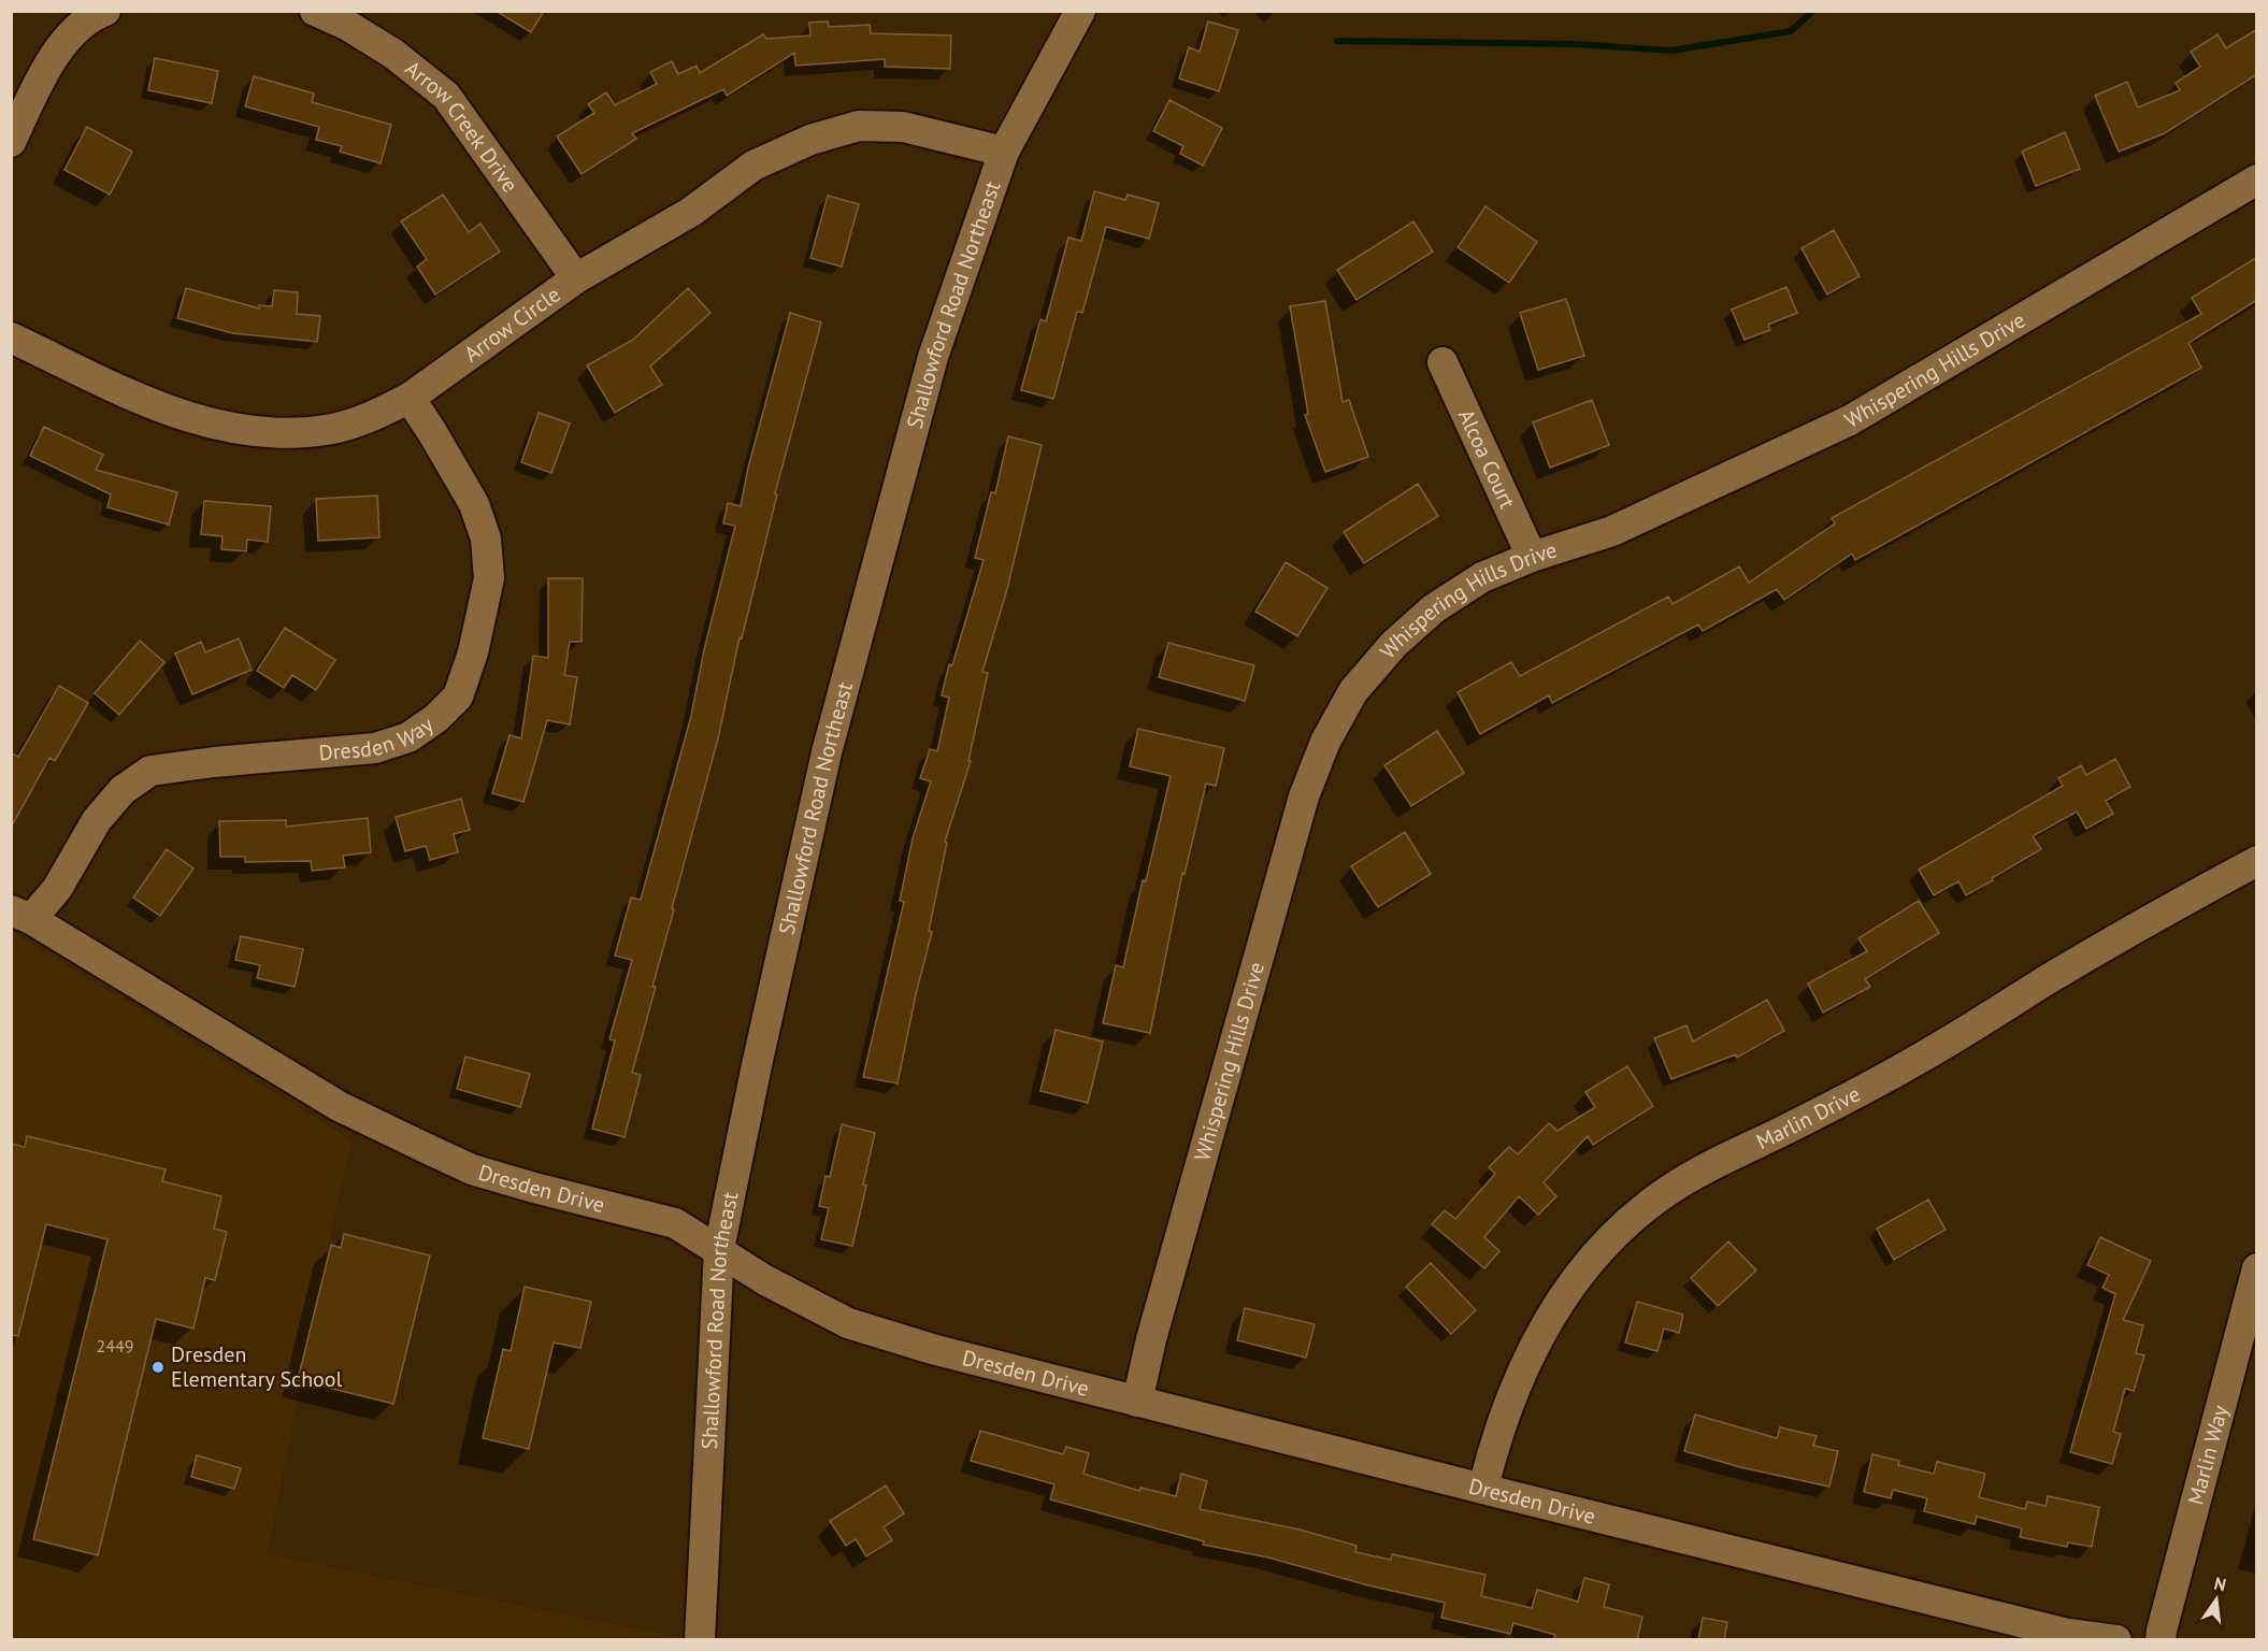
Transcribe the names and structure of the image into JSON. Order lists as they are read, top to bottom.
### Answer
{
  "streets": {
    "street": [
      "Arrow Creek Drive",
      "Shallowford Road Northeast",
      "Arrow Circle",
      "Whispering Hills Drive",
      "Alcoa Court",
      "Dresden Way",
      "Marlin Drive",
      "Dresden Drive",
      "Marlin Way"
    ]
  },
  "crossings": [
    ["Arrow Creek Drive", "Arrow Circle"],
    ["Shallowford Road Northeast", "Arrow Circle"],
    ["Shallowford Road Northeast", "Dresden Drive"],
    ["Arrow Circle", "Dresden Way"],
    ["Whispering Hills Drive", "Alcoa Court"],
    ["Whispering Hills Drive", "Dresden Drive"],
    ["Dresden Way", "Dresden Drive"],
    ["Marlin Drive", "Dresden Drive"]
  ],
  "places": ["Dresden Elementary School"],
  "house_numbers": ["2449"],
  "north": "top"
}
